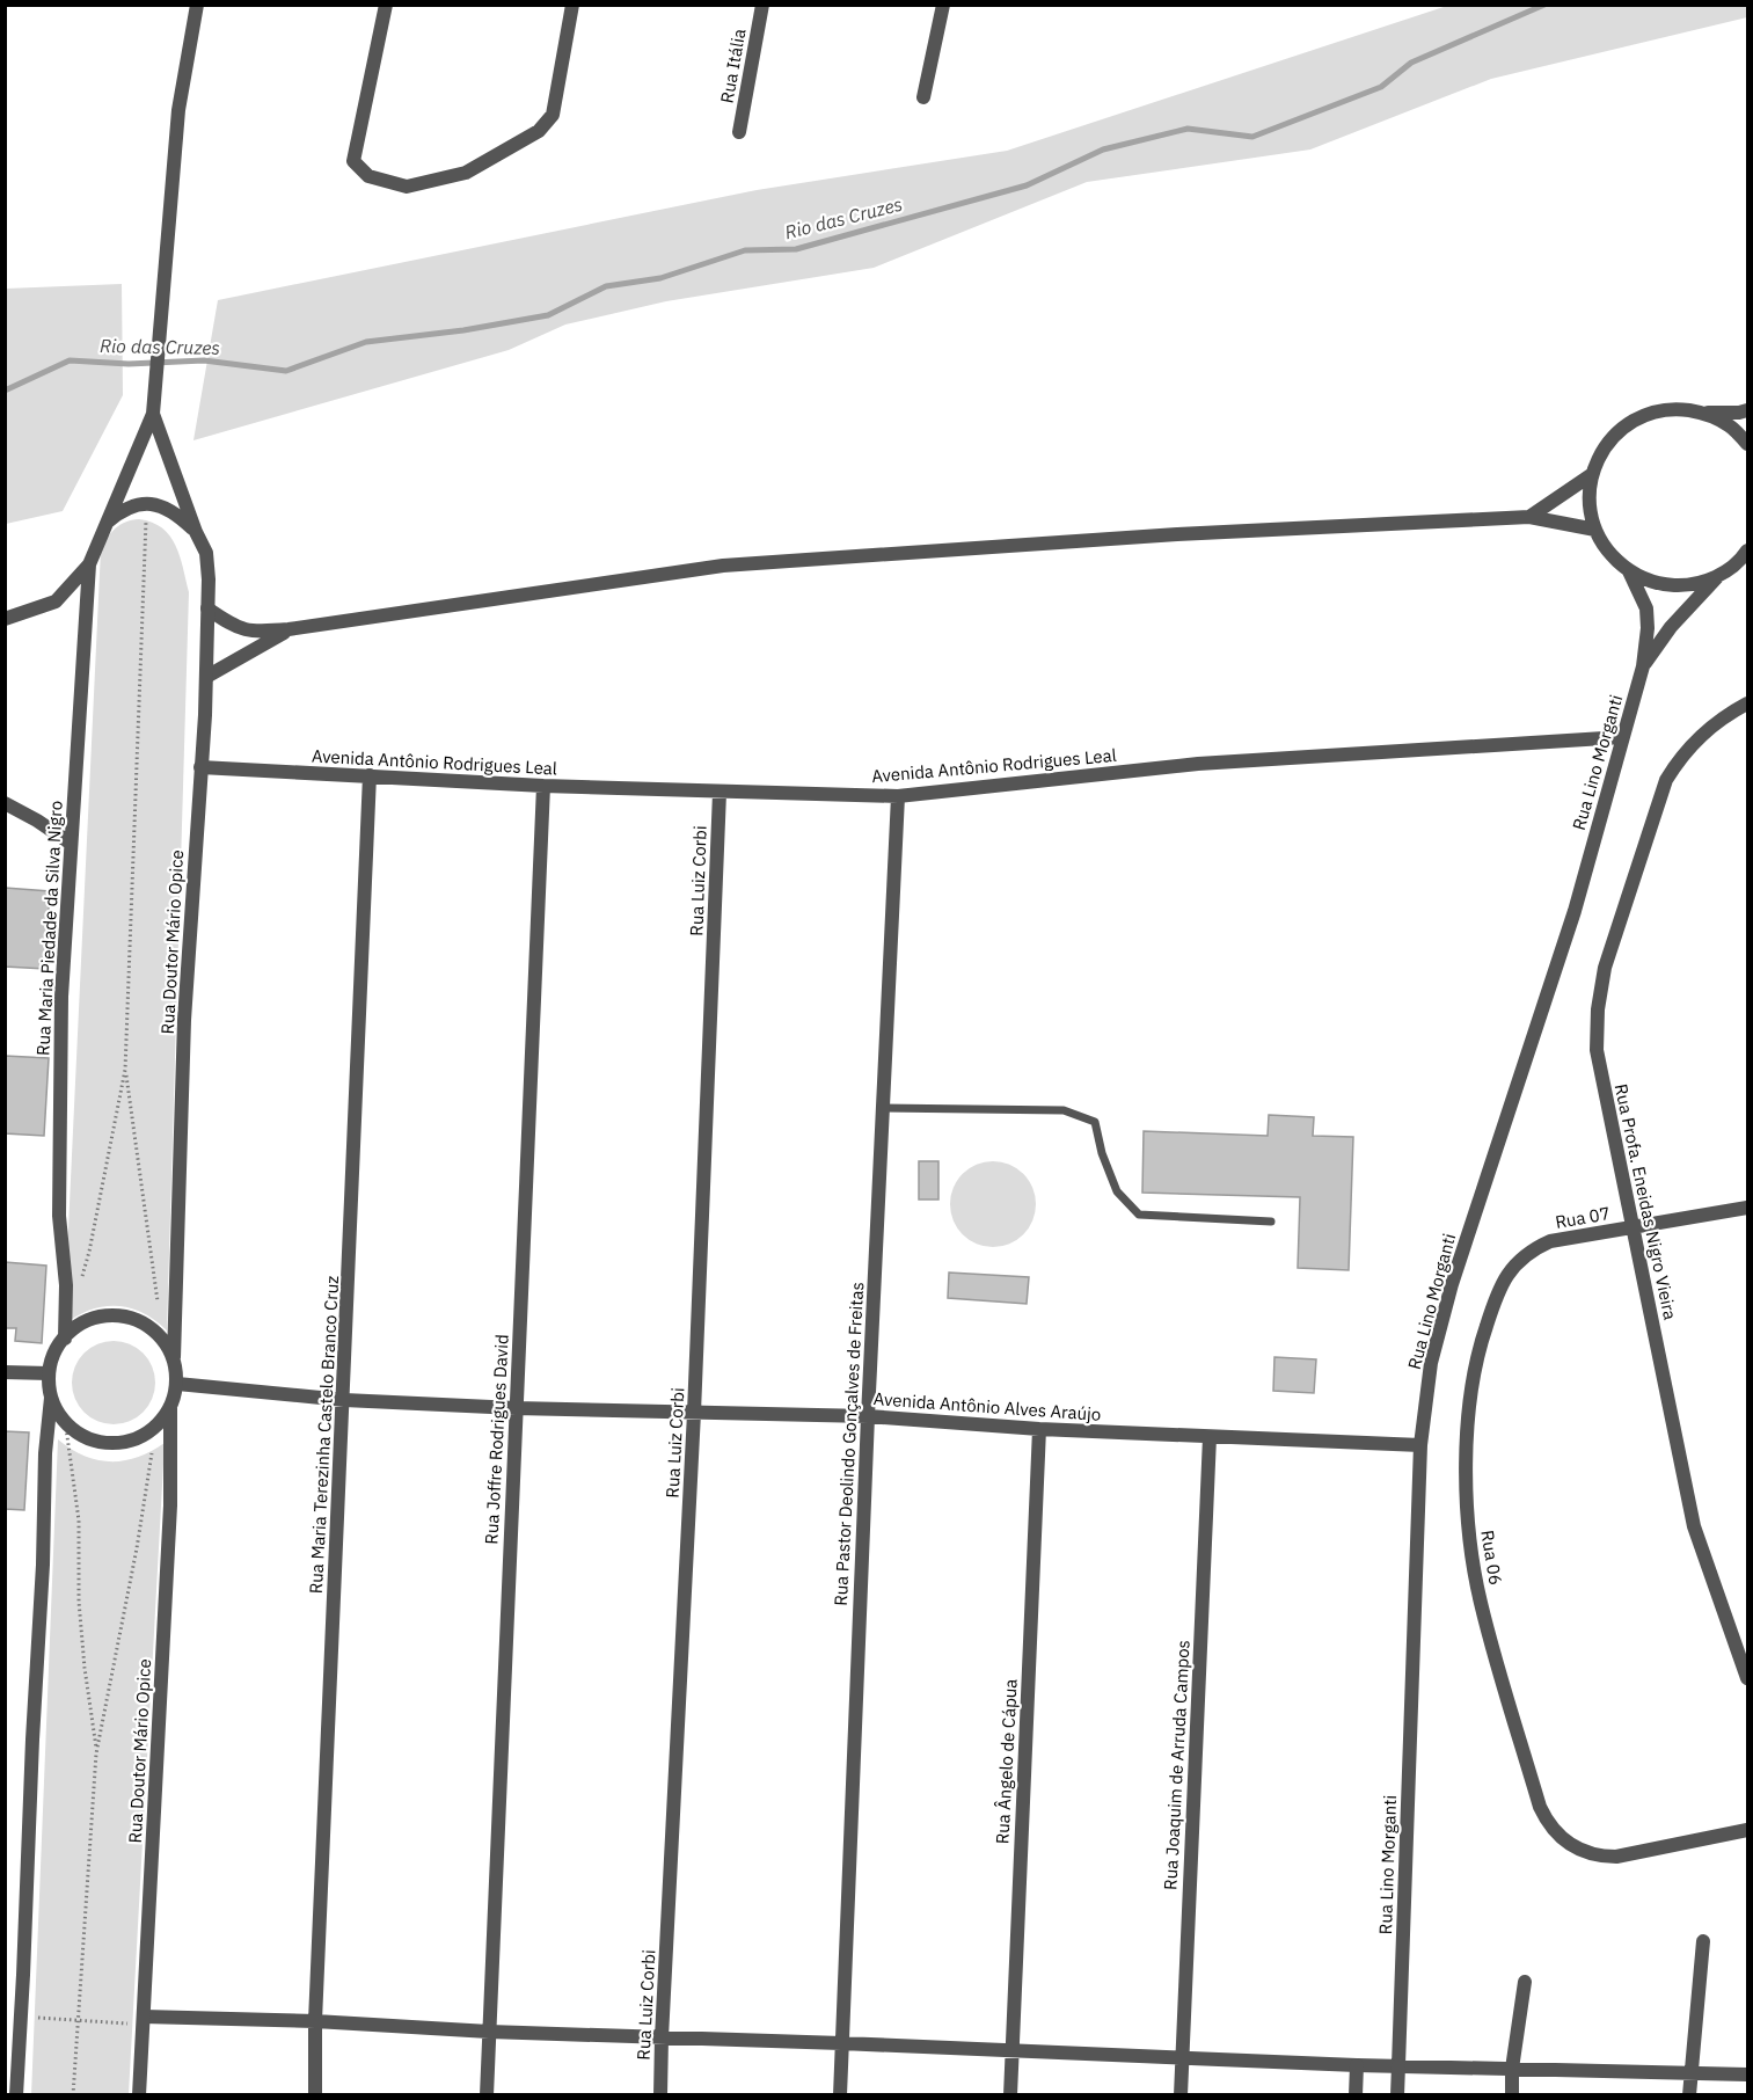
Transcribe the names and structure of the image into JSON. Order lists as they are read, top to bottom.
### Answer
{
  "streets": {
    "street": [
      "Rua Itália",
      "Avenida Antônio Rodrigues Leal",
      "Rua Lino Morganti",
      "Rua Luiz Corbi",
      "Rua Maria Piedade da Silva Nigro",
      "Rua Doutor Mário Opice",
      "Rua Profa. Eneidas Nigro Vieira",
      "Rua 07",
      "Avenida Antônio Alves Araújo",
      "Rua Maria Terezinha Castelo Branco Cruz",
      "Rua Joffre Rodrigues David",
      "Rua Pastor Deolindo Gonçalves de Freitas",
      "Rua 06",
      "Rua Ângelo de Cápua",
      "Rua Joaquim de Arruda Campos"
    ]
  },
  "crossings": [
    ["Avenida Antônio Rodrigues Leal", "Rua Lino Morganti"],
    ["Avenida Antônio Rodrigues Leal", "Rua Luiz Corbi"],
    ["Avenida Antônio Rodrigues Leal", "Rua Doutor Mário Opice"],
    ["Avenida Antônio Rodrigues Leal", "Rua Maria Terezinha Castelo Branco Cruz"],
    ["Avenida Antônio Rodrigues Leal", "Rua Joffre Rodrigues David"],
    ["Avenida Antônio Rodrigues Leal", "Rua Pastor Deolindo Gonçalves de Freitas"],
    ["Rua Lino Morganti", "Avenida Antônio Alves Araújo"],
    ["Rua Luiz Corbi", "Avenida Antônio Alves Araújo"],
    ["Rua Maria Piedade da Silva Nigro", "Rua Doutor Mário Opice"],
    ["Rua Maria Piedade da Silva Nigro", "Avenida Antônio Alves Araújo"],
    ["Rua Doutor Mário Opice", "Avenida Antônio Alves Araújo"],
    ["Rua Profa. Eneidas Nigro Vieira", "Rua 07"],
    ["Rua 07", "Rua 06"],
    ["Avenida Antônio Alves Araújo", "Rua Maria Terezinha Castelo Branco Cruz"],
    ["Avenida Antônio Alves Araújo", "Rua Joffre Rodrigues David"],
    ["Avenida Antônio Alves Araújo", "Rua Pastor Deolindo Gonçalves de Freitas"],
    ["Avenida Antônio Alves Araújo", "Rua Ângelo de Cápua"],
    ["Avenida Antônio Alves Araújo", "Rua Joaquim de Arruda Campos"]
  ],
  "water": ["Rio das Cruzes"]
}
